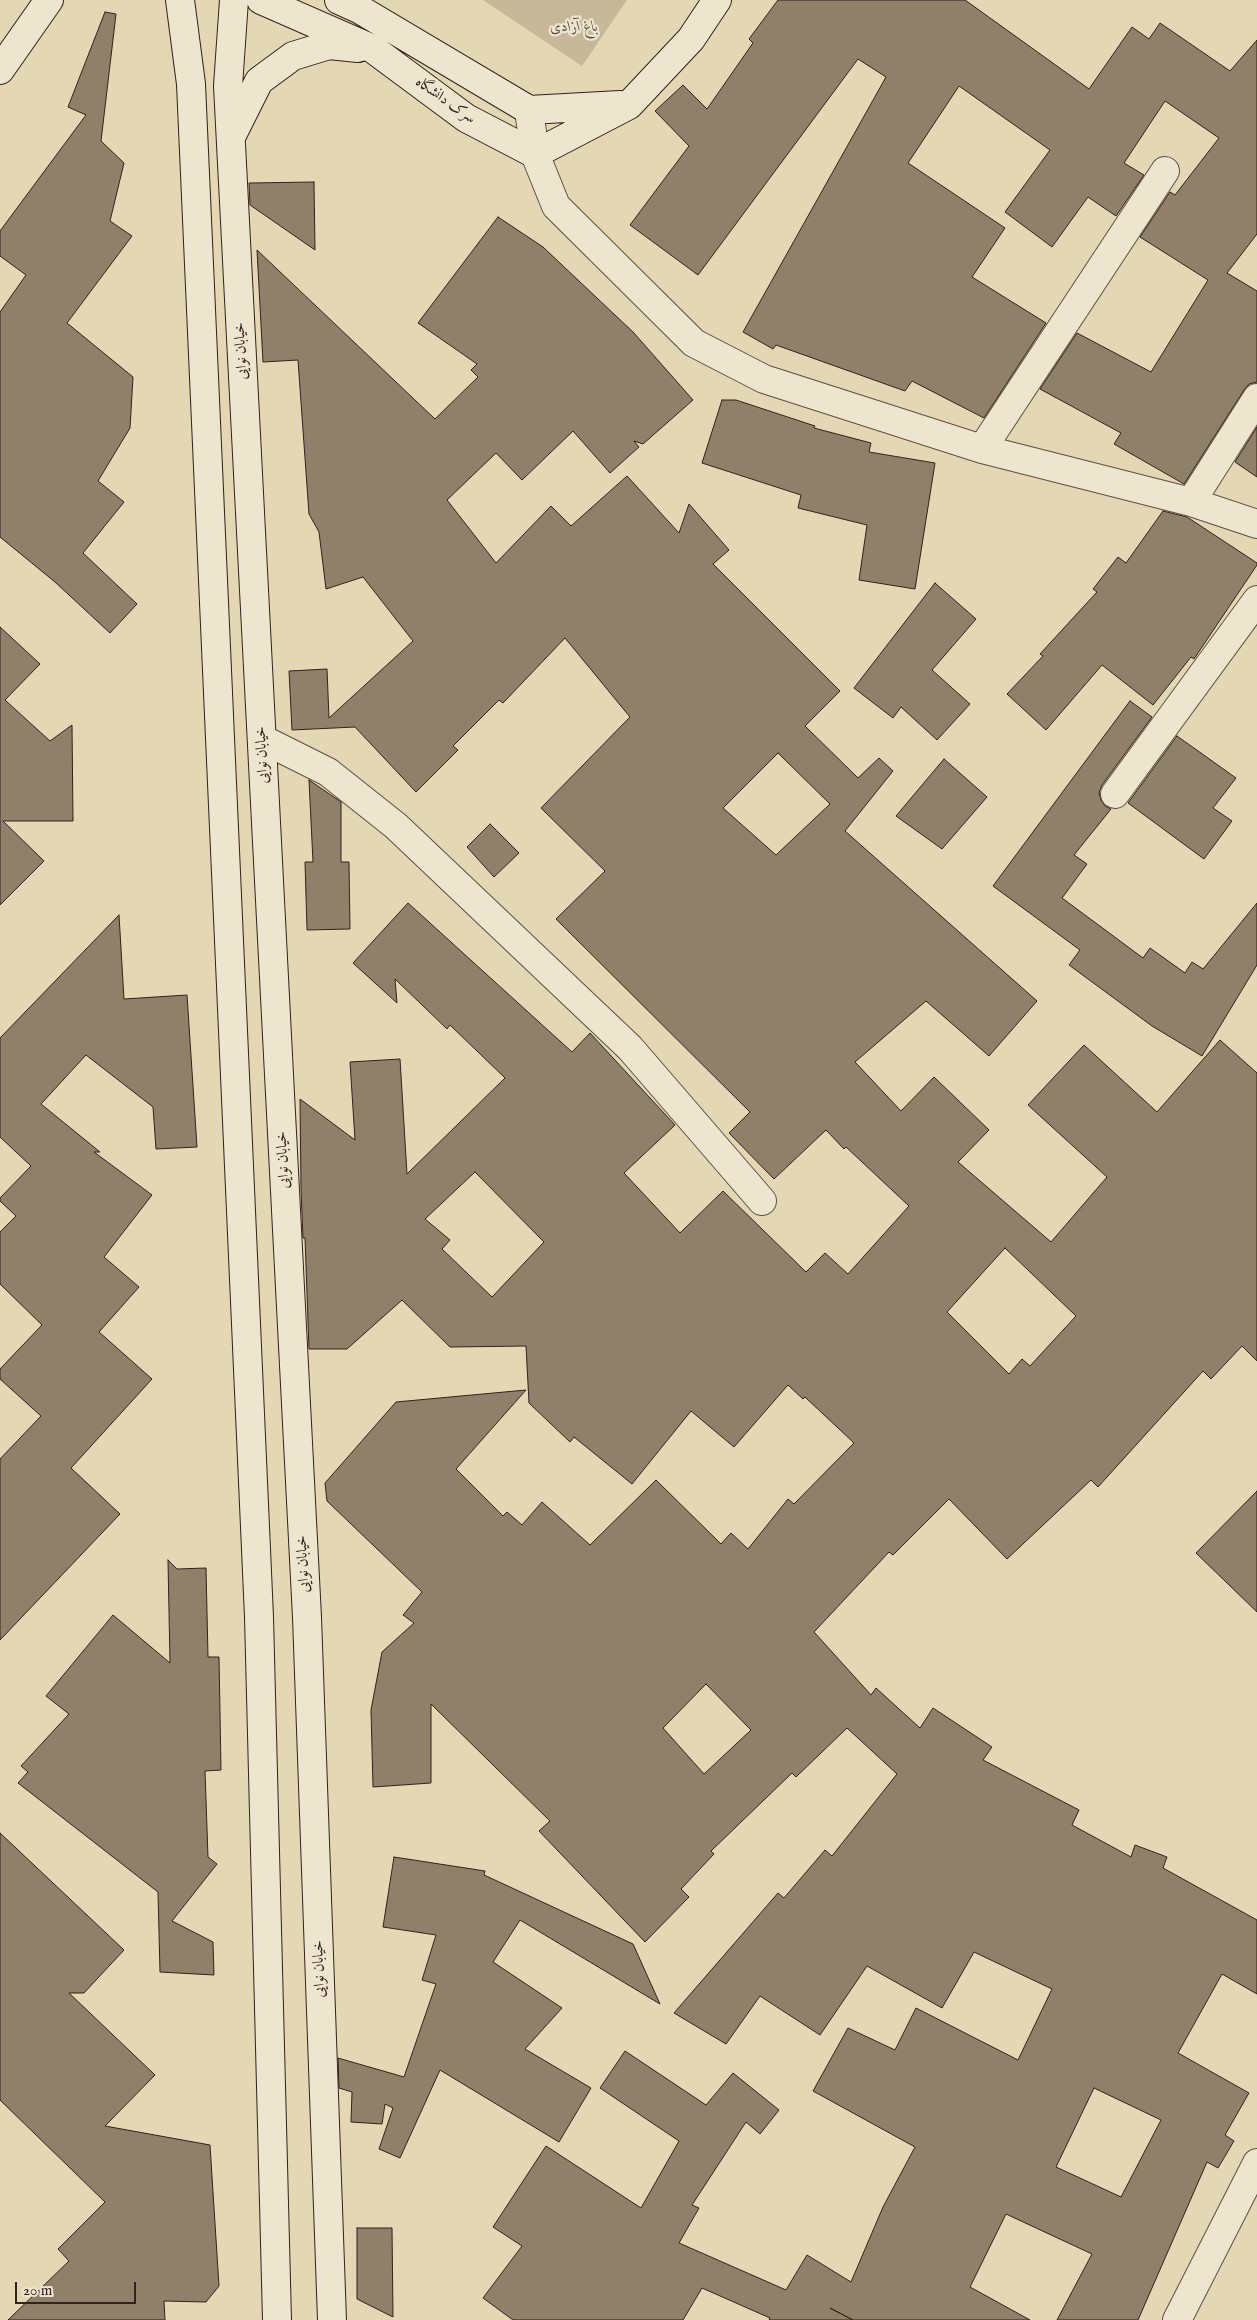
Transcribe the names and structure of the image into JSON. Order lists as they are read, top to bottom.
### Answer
{
  "streets": {
    "street": ["سرک دانشگاه", "خیابان نوایی"]
  },
  "parks": ["باغ آزادی"],
  "scale_bar": "20 m"
}
